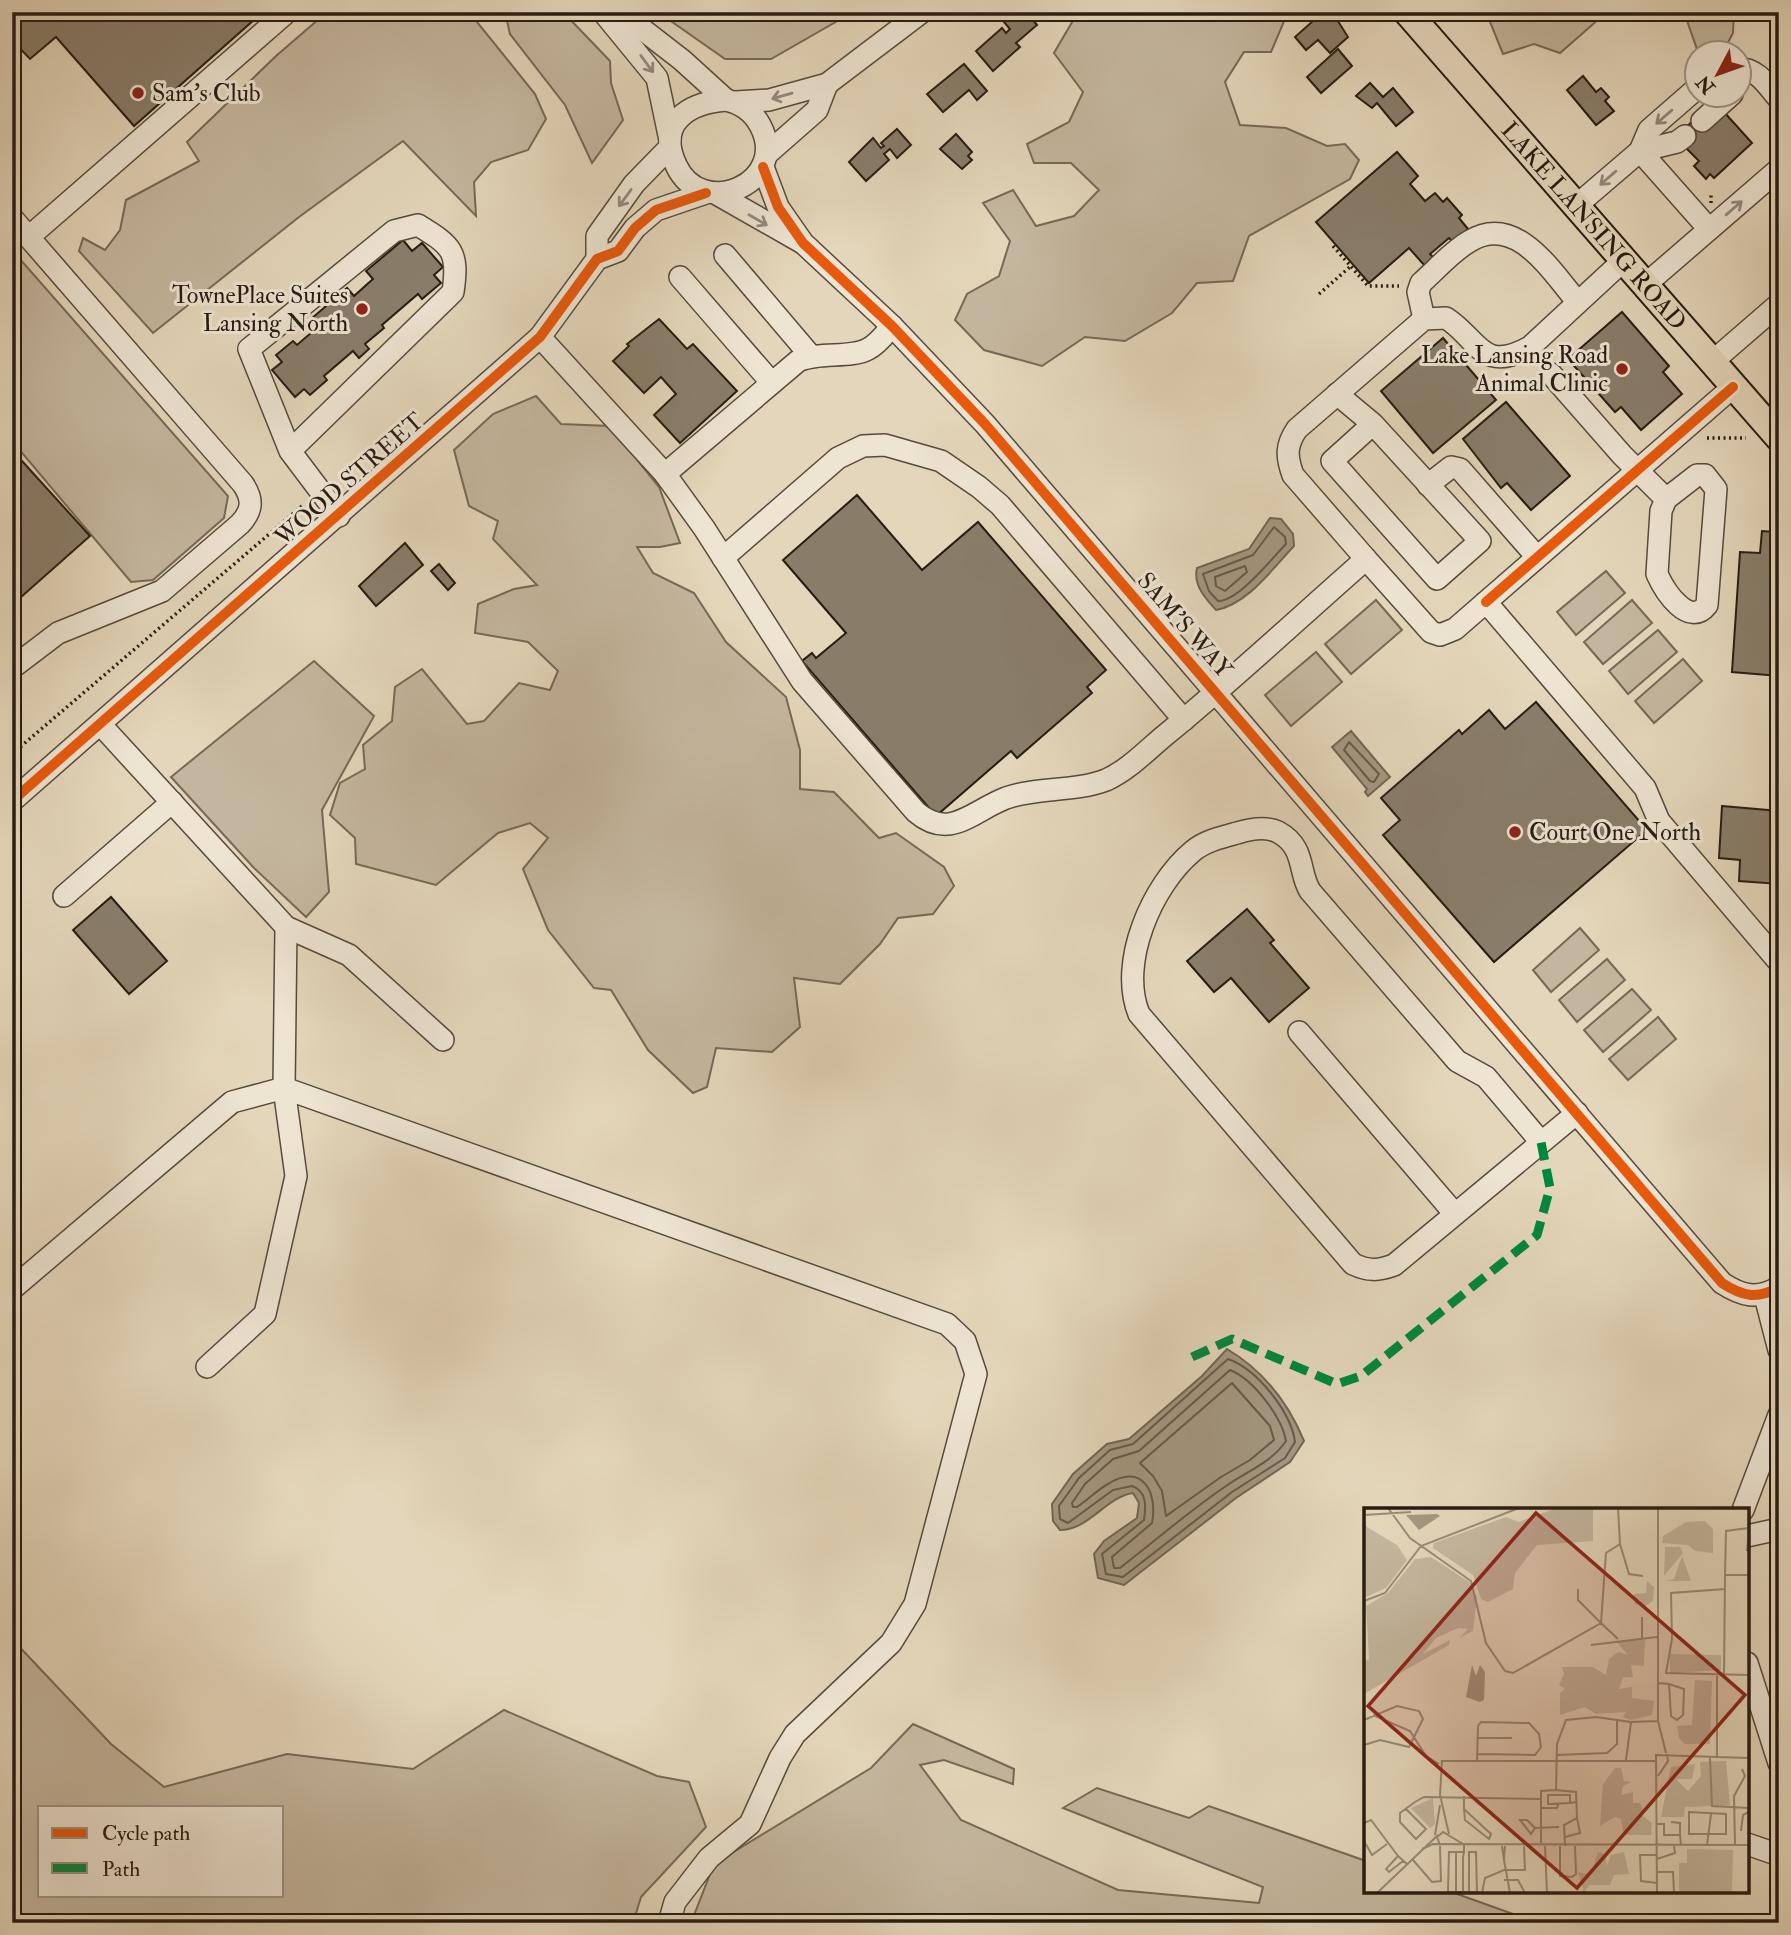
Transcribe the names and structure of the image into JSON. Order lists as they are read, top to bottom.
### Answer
{
  "streets": {
    "main road": ["LAKE LANSING ROAD"],
    "street": ["WOOD STREET", "SAM'S WAY"]
  },
  "crossings": [
    ["WOOD STREET", "SAM'S WAY"]
  ],
  "places": [
    "Sam's Club",
    "TownePlace Suites Lansing North",
    "Lake Lansing Road Animal Clinic",
    "Court One North"
  ],
  "legend": ["Cycle path", "Path"],
  "north": "bottom left"
}
